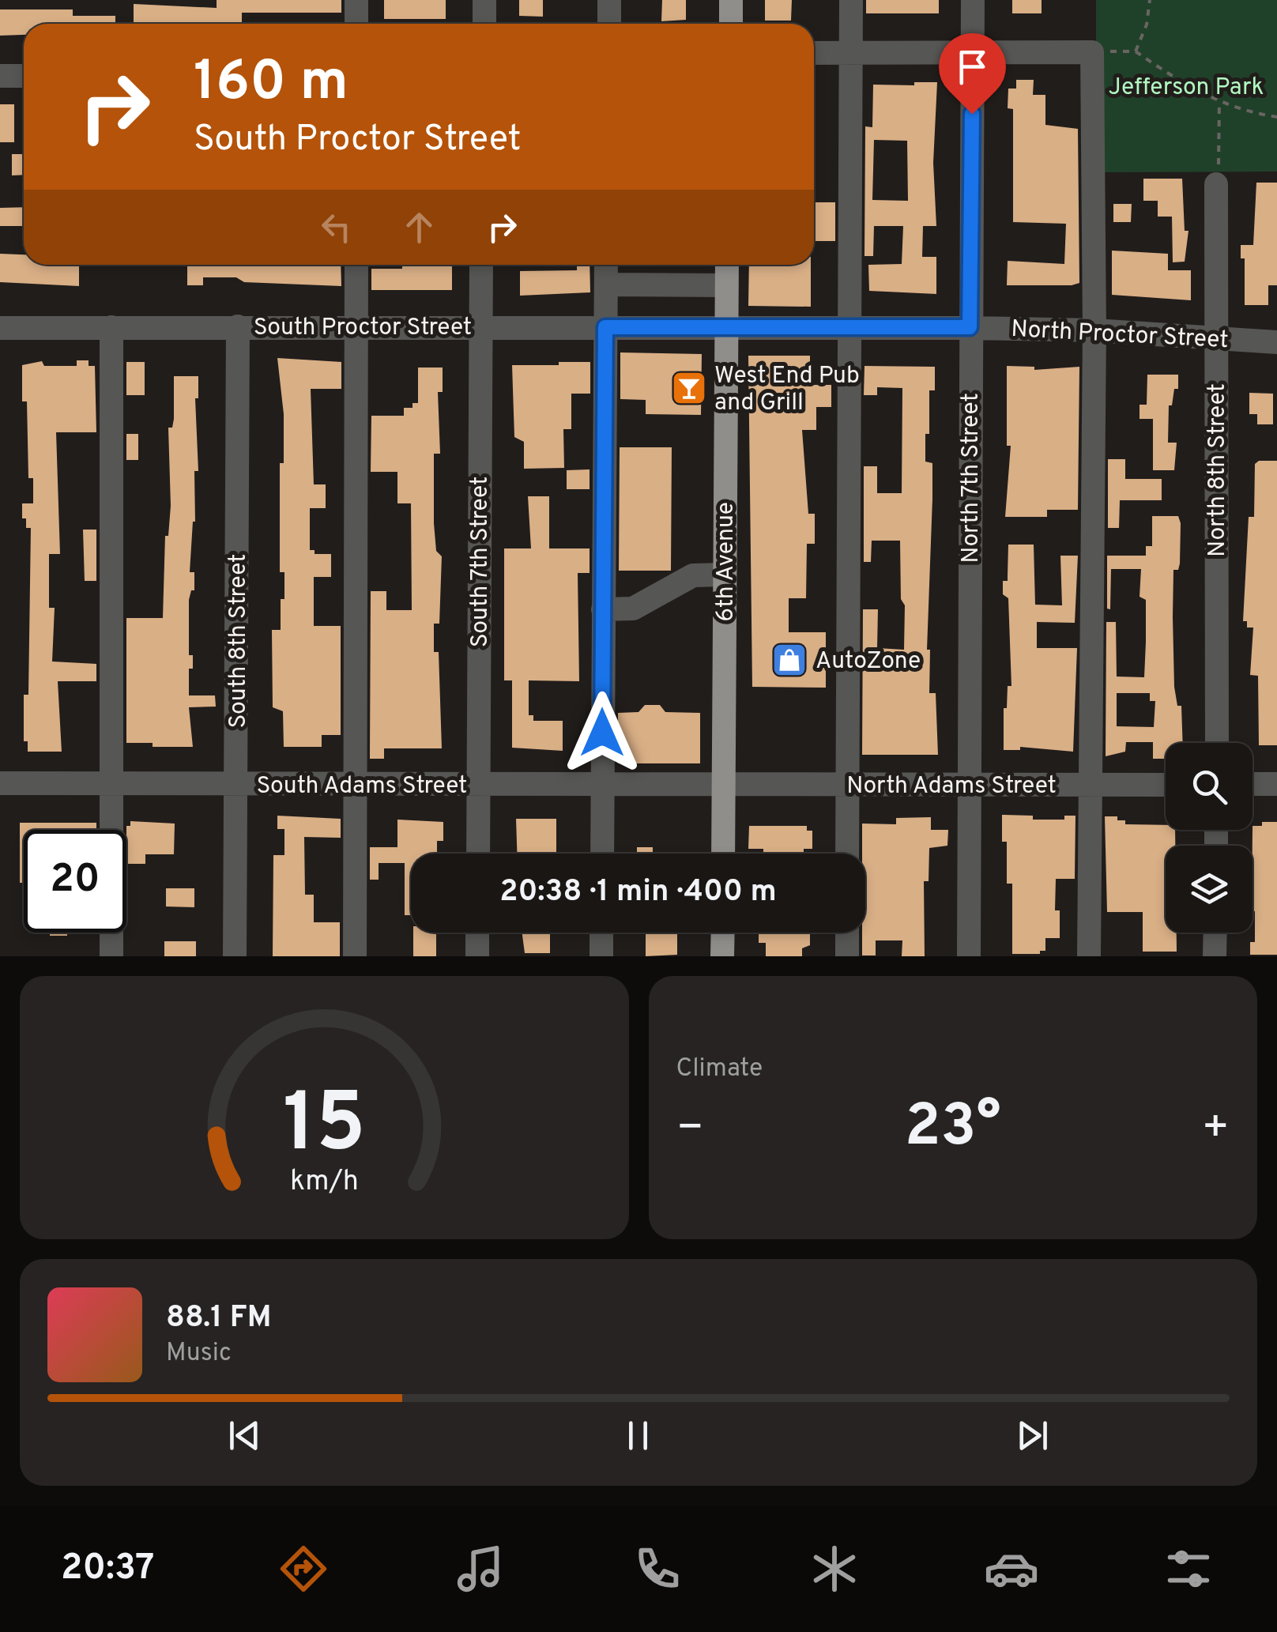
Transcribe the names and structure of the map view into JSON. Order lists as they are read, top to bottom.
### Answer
{
  "streets": {
    "main road": ["6th Avenue"],
    "street": [
      "South Proctor Street",
      "North Proctor Street",
      "North 8th Street",
      "North 7th Street",
      "South 7th Street",
      "South 8th Street",
      "South Adams Street",
      "North Adams Street"
    ]
  },
  "crossings": [
    ["South Proctor Street", "North Proctor Street"],
    ["South Proctor Street", "South 7th Street"],
    ["South Proctor Street", "6th Avenue"],
    ["South Proctor Street", "South 8th Street"],
    ["North Proctor Street", "North 8th Street"],
    ["North Proctor Street", "North 7th Street"],
    ["North Proctor Street", "6th Avenue"],
    ["North 7th Street", "North Adams Street"],
    ["South 7th Street", "South Adams Street"],
    ["6th Avenue", "South Adams Street"],
    ["6th Avenue", "North Adams Street"],
    ["South 8th Street", "South Adams Street"],
    ["South Adams Street", "North Adams Street"]
  ],
  "parks": ["Jefferson Park"],
  "places": {
    "bar": ["West End Pub and Grill"],
    "shop": ["AutoZone"]
  },
  "page": {
    "turn": ["160 m", "South Proctor Street"],
    "limit": "20",
    "trip": "20:38 · 1 min · 400 m",
    "tile": "Climate",
    "heat": ["−", "23°", "+"],
    "song": ["88.1 FM", "Music"],
    "tabs": "20:37",
    "gauge": ["15", "km/h"]
  }
}
